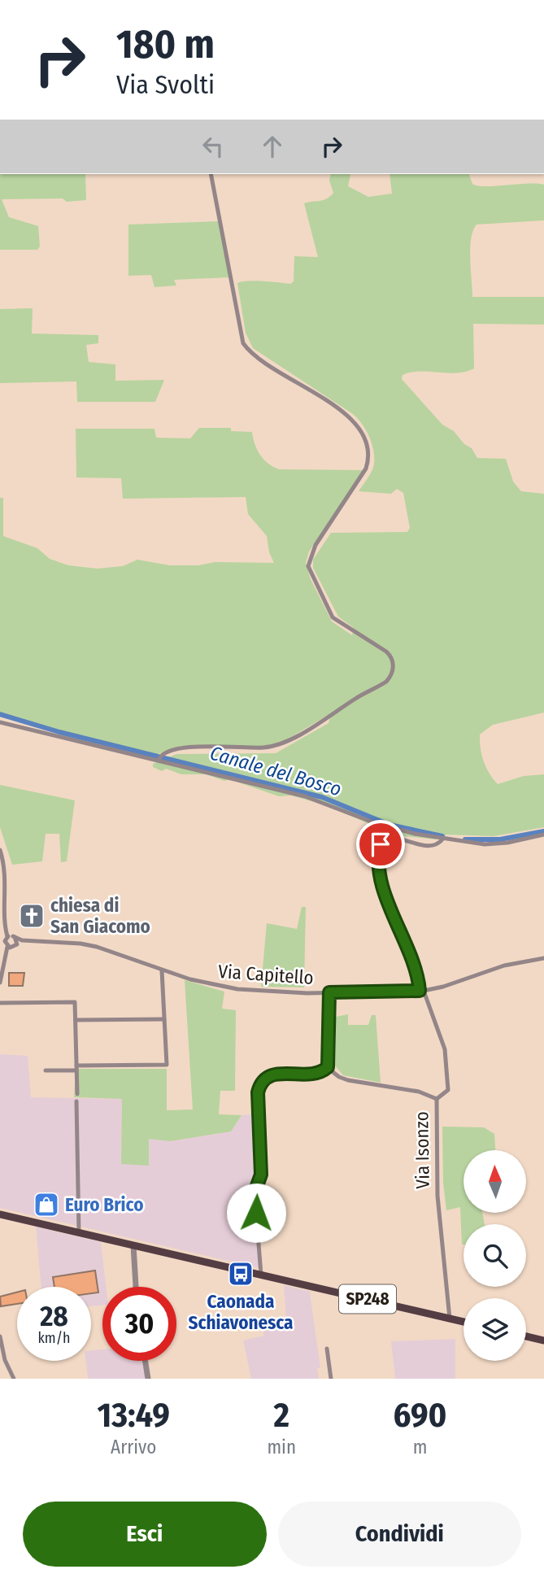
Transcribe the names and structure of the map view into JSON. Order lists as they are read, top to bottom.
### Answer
{
  "streets": {
    "main road": ["SP248"],
    "street": ["Via Capitello", "Via Isonzo"]
  },
  "crossings": [
    ["Via Capitello", "Via Isonzo"],
    ["Via Isonzo", "SP248"]
  ],
  "water": ["Canale del Bosco"],
  "places": {
    "church": ["chiesa di San Giacomo"],
    "shop": ["Euro Brico"],
    "bus stop": ["Caonada Schiavonesca"]
  },
  "north": "top",
  "page": {
    "turn": ["180 m", "Via Svolti"],
    "speed": "28 km/h",
    "limit": "30",
    "eta": [
      "13:49",
      "Arrivo",
      "2",
      "min",
      "690",
      "m"
    ],
    "buttons": ["Esci", "Condividi"]
  }
}
